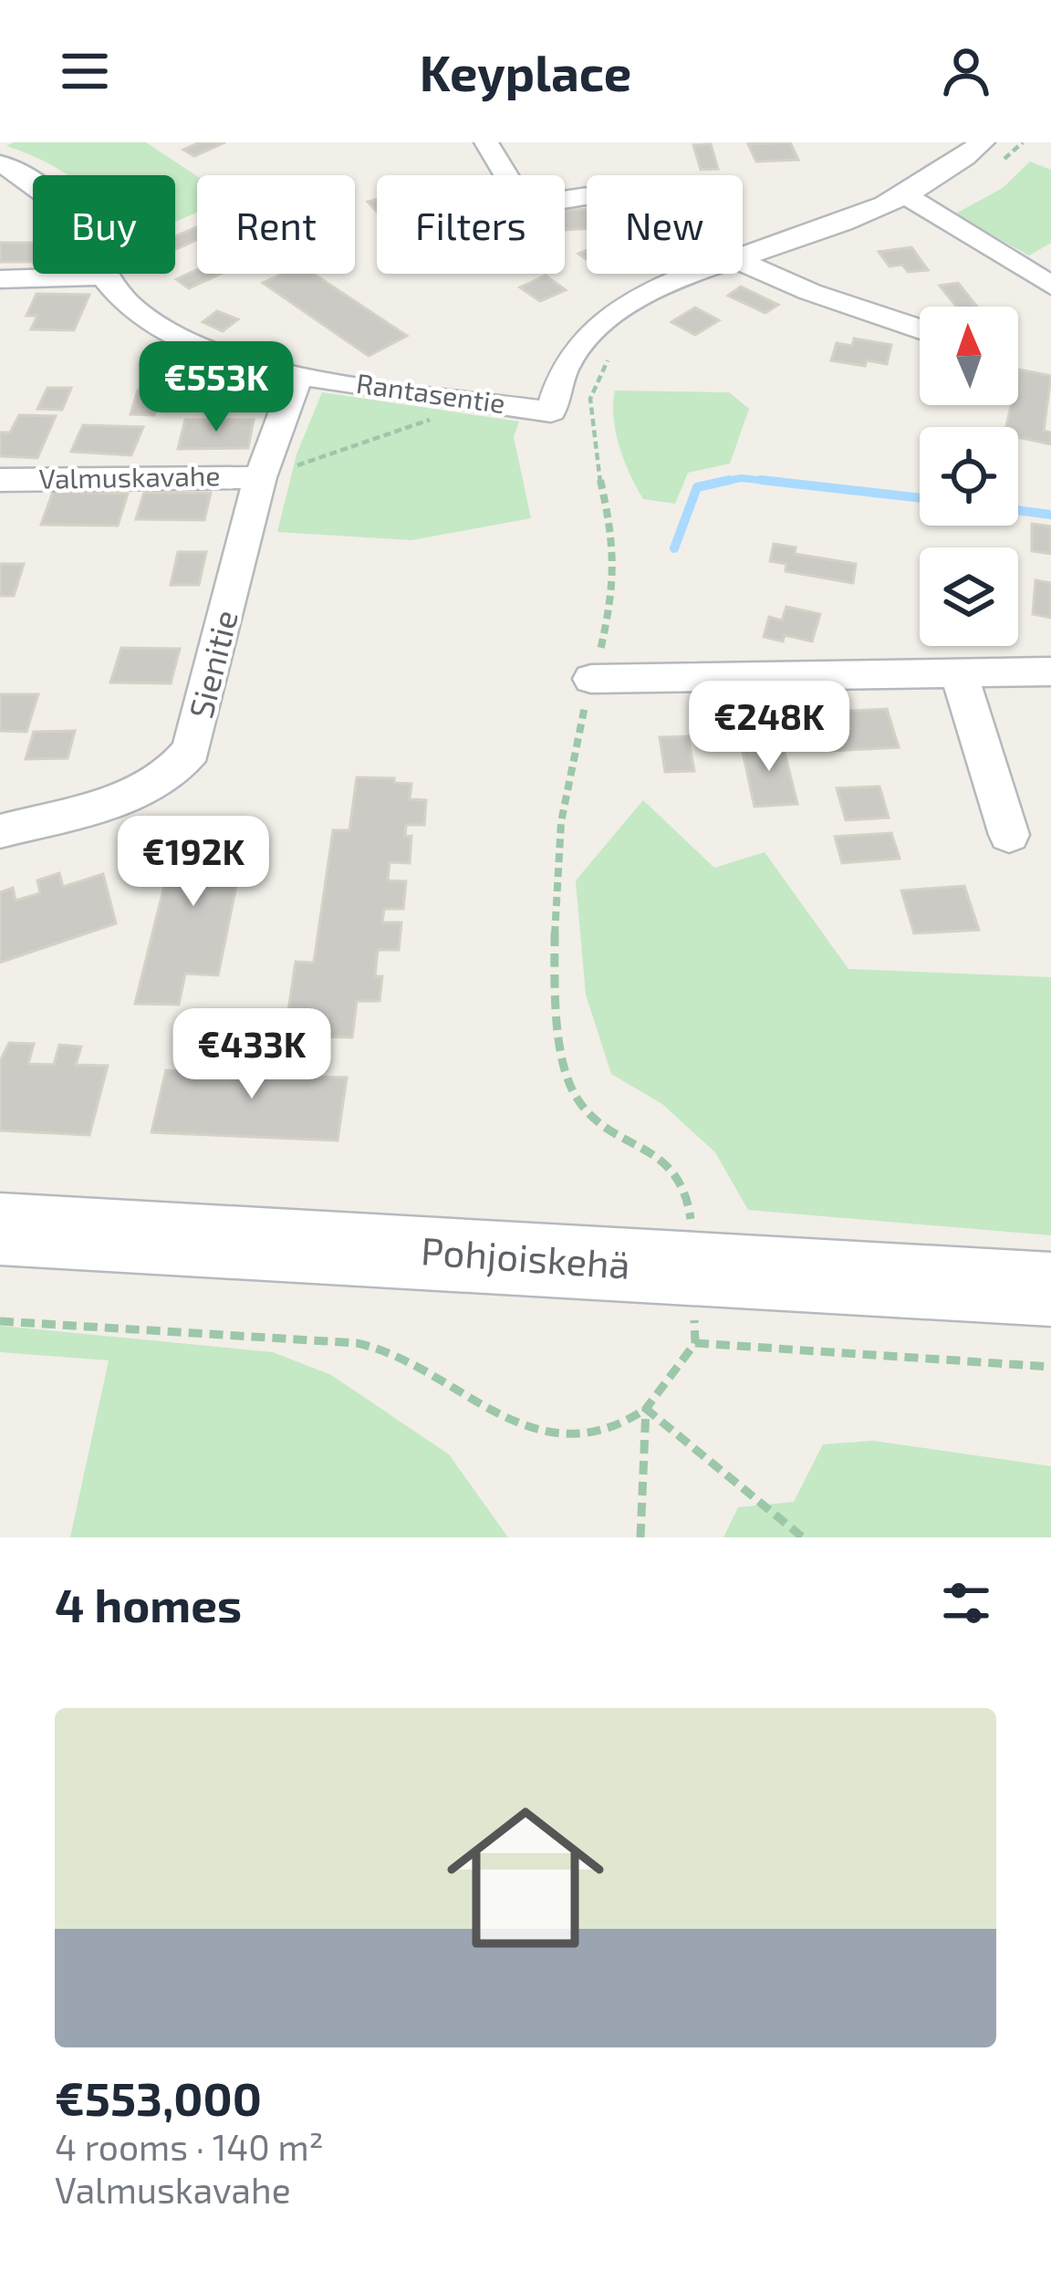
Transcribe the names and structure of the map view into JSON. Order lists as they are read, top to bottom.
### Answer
{
  "streets": {
    "main road": ["Pohjoiskehä"],
    "street": ["Rantasentie", "Valmuskavahe", "Sienitie"]
  },
  "crossings": [
    ["Rantasentie", "Sienitie"],
    ["Valmuskavahe", "Sienitie"]
  ],
  "north": "top",
  "page": {
    "header": "Keyplace",
    "chip": [
      "Buy",
      "Rent",
      "Filters",
      "New"
    ],
    "price": [
      "€553K",
      "€248K",
      "€192K",
      "€433K"
    ],
    "heading": "4 homes",
    "list": [
      {
        "name": "€553,000",
        "note": "4 rooms · 140 m² · Valmuskavahe"
      }
    ]
  }
}
